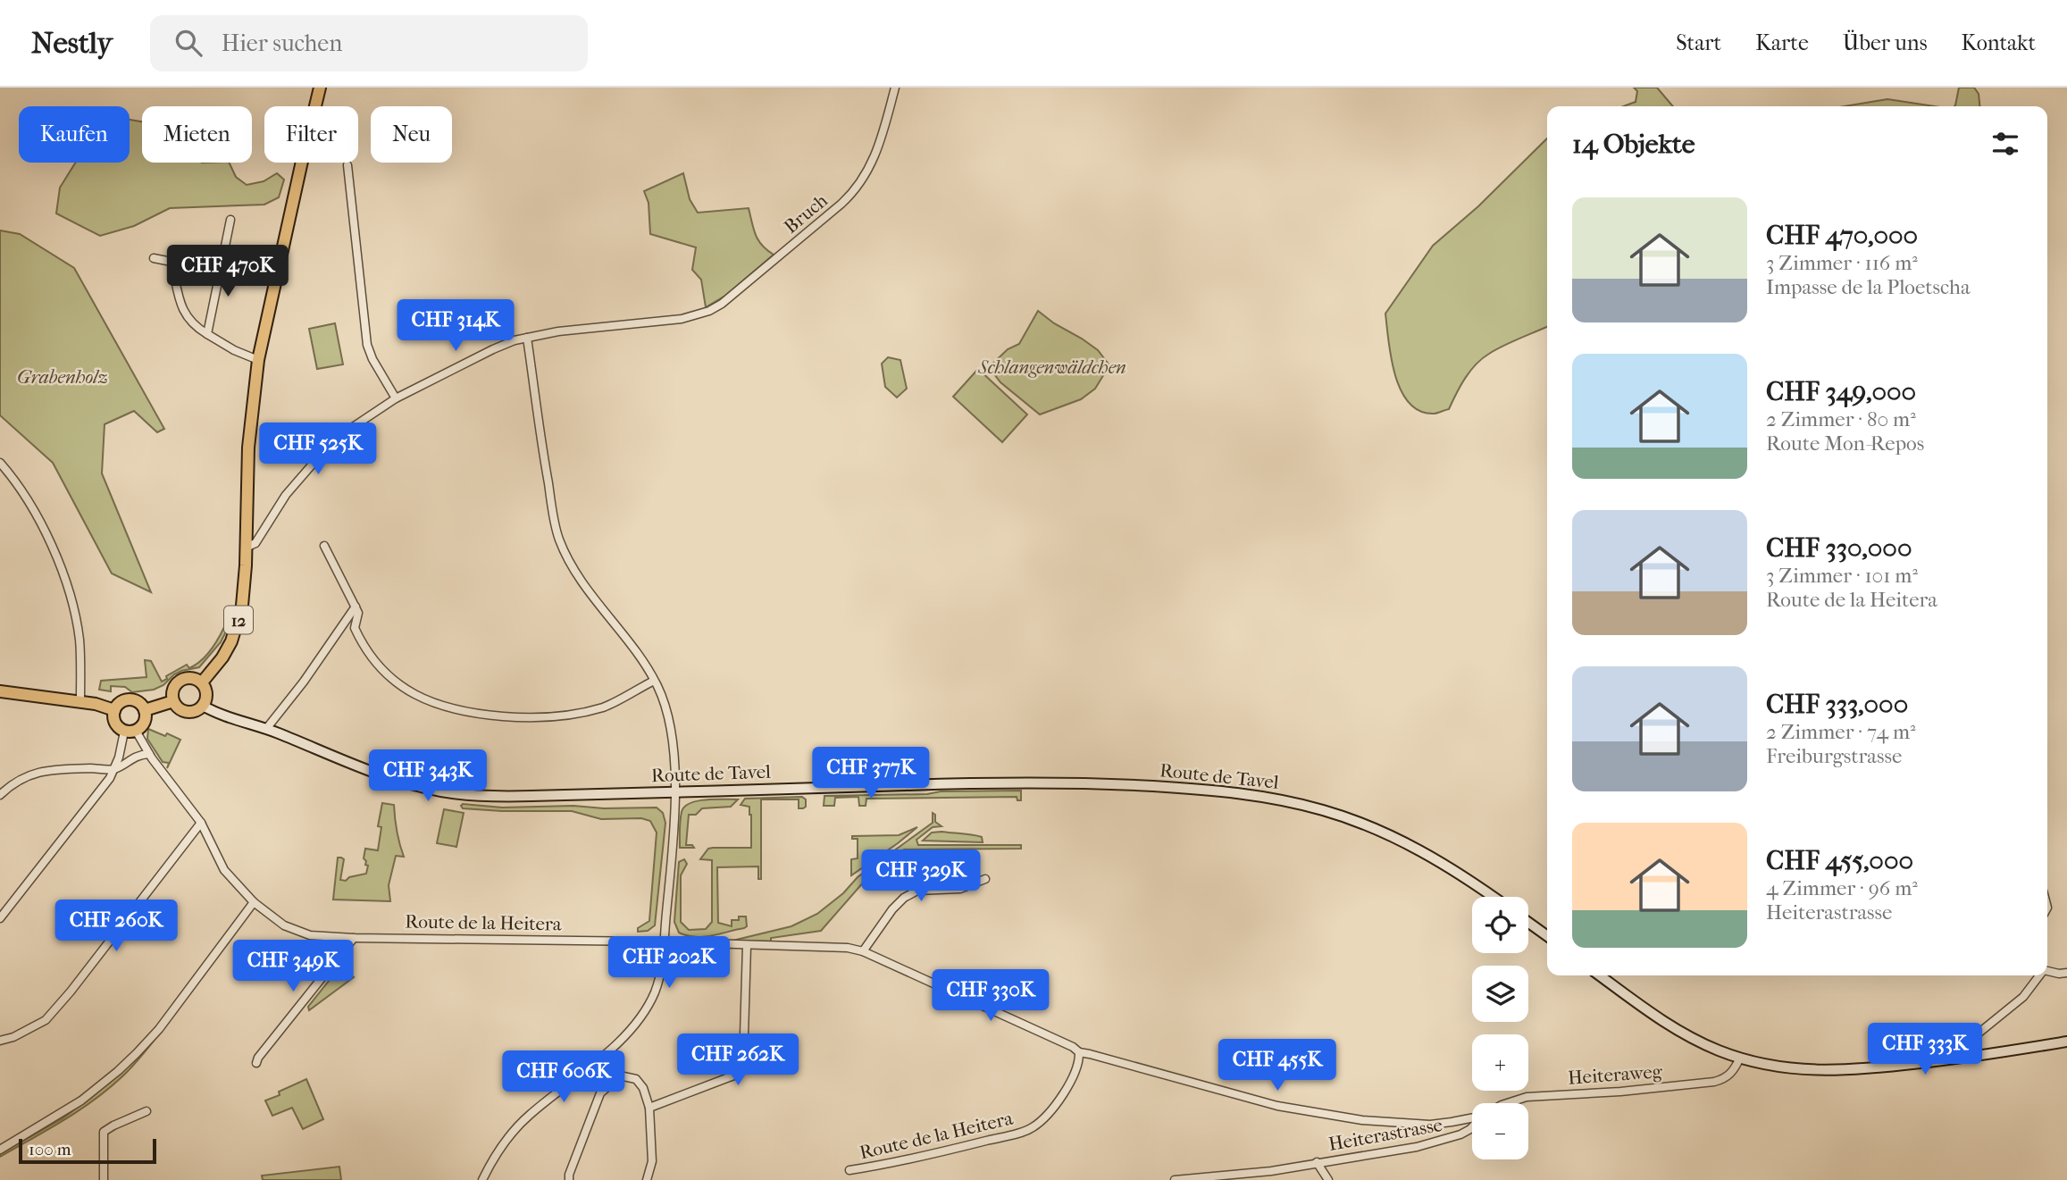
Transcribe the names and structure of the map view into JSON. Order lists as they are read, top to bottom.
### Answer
{
  "streets": {
    "main road": ["12", "Route de Tavel"],
    "street": [
      "Bruch",
      "Route de la Heitera",
      "Heiteraweg",
      "Heiterastrasse"
    ]
  },
  "crossings": [
    ["Bruch", "12"],
    ["12", "Route de Tavel"],
    ["Route de la Heitera", "Heiterastrasse"]
  ],
  "parks": ["Schlangenwäldchen", "Grabenholz"],
  "scale_bar": "100 m",
  "page": {
    "header": "Nestly",
    "search": "Hier suchen",
    "nav": [
      "Start",
      "Karte",
      "Über uns",
      "Kontakt"
    ],
    "chip": [
      "Kaufen",
      "Mieten",
      "Filter",
      "Neu"
    ],
    "heading": "14 Objekte",
    "list": [
      {
        "name": "CHF 470,000",
        "note": "3 Zimmer · 116 m² · Impasse de la Ploetscha"
      },
      {
        "name": "CHF 349,000",
        "note": "2 Zimmer · 80 m² · Route Mon-Repos"
      },
      {
        "name": "CHF 330,000",
        "note": "3 Zimmer · 101 m² · Route de la Heitera"
      },
      {
        "name": "CHF 333,000",
        "note": "2 Zimmer · 74 m² · Freiburgstrasse"
      },
      {
        "name": "CHF 455,000",
        "note": "4 Zimmer · 96 m² · Heiterastrasse"
      }
    ],
    "price": [
      "CHF 470K",
      "CHF 314K",
      "CHF 525K",
      "CHF 377K",
      "CHF 343K",
      "CHF 329K",
      "CHF 260K",
      "CHF 202K",
      "CHF 349K",
      "CHF 330K",
      "CHF 333K",
      "CHF 262K",
      "CHF 455K",
      "CHF 606K"
    ],
    "map_buttons": ["+", "−"],
    "scale": "100 m"
  }
}
